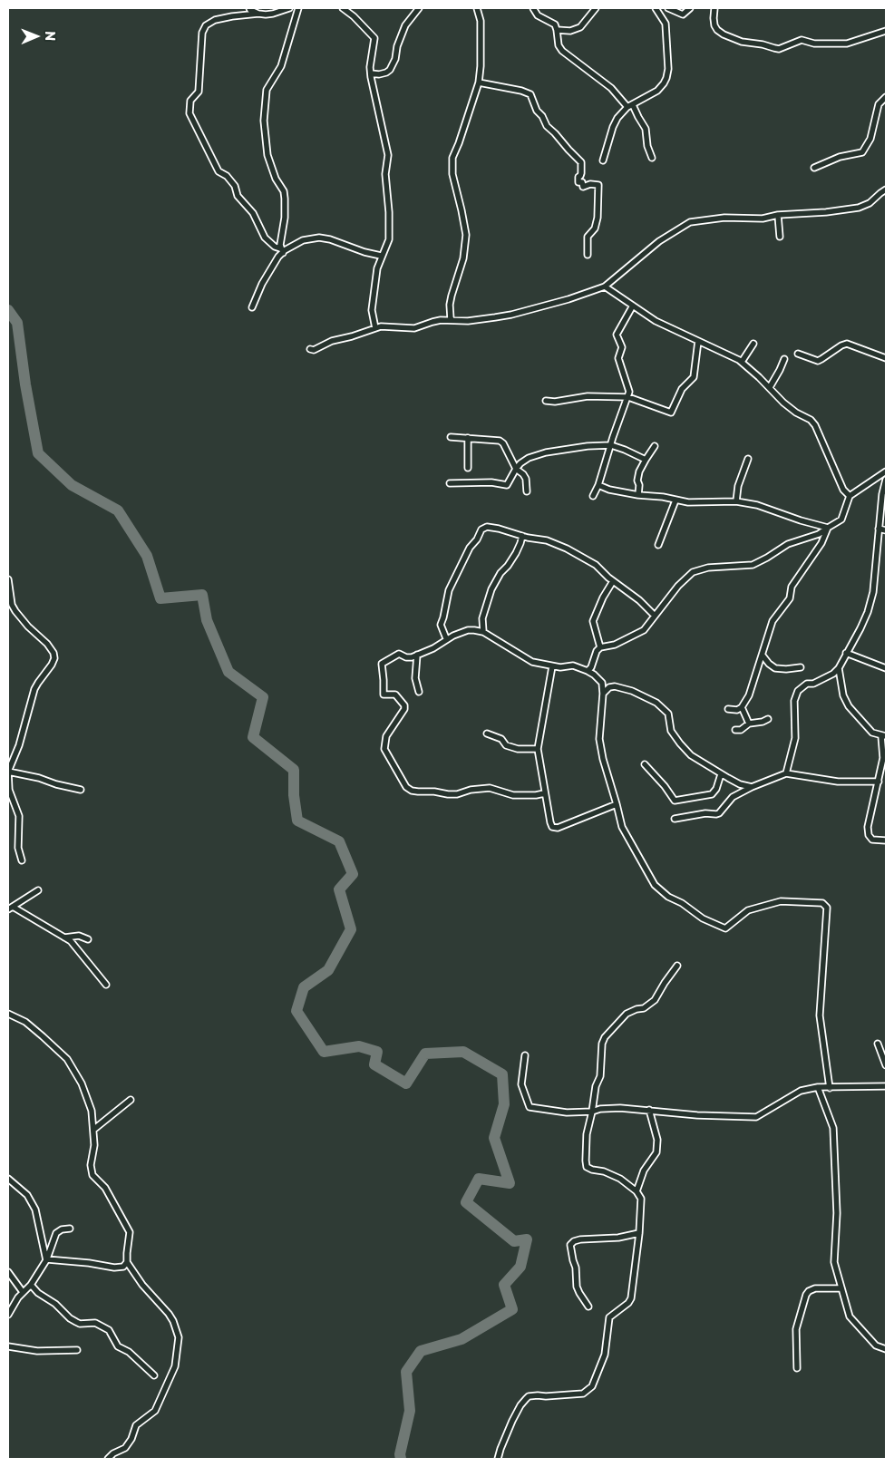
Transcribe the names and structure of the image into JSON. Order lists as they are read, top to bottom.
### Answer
{
  "north": "right"
}
